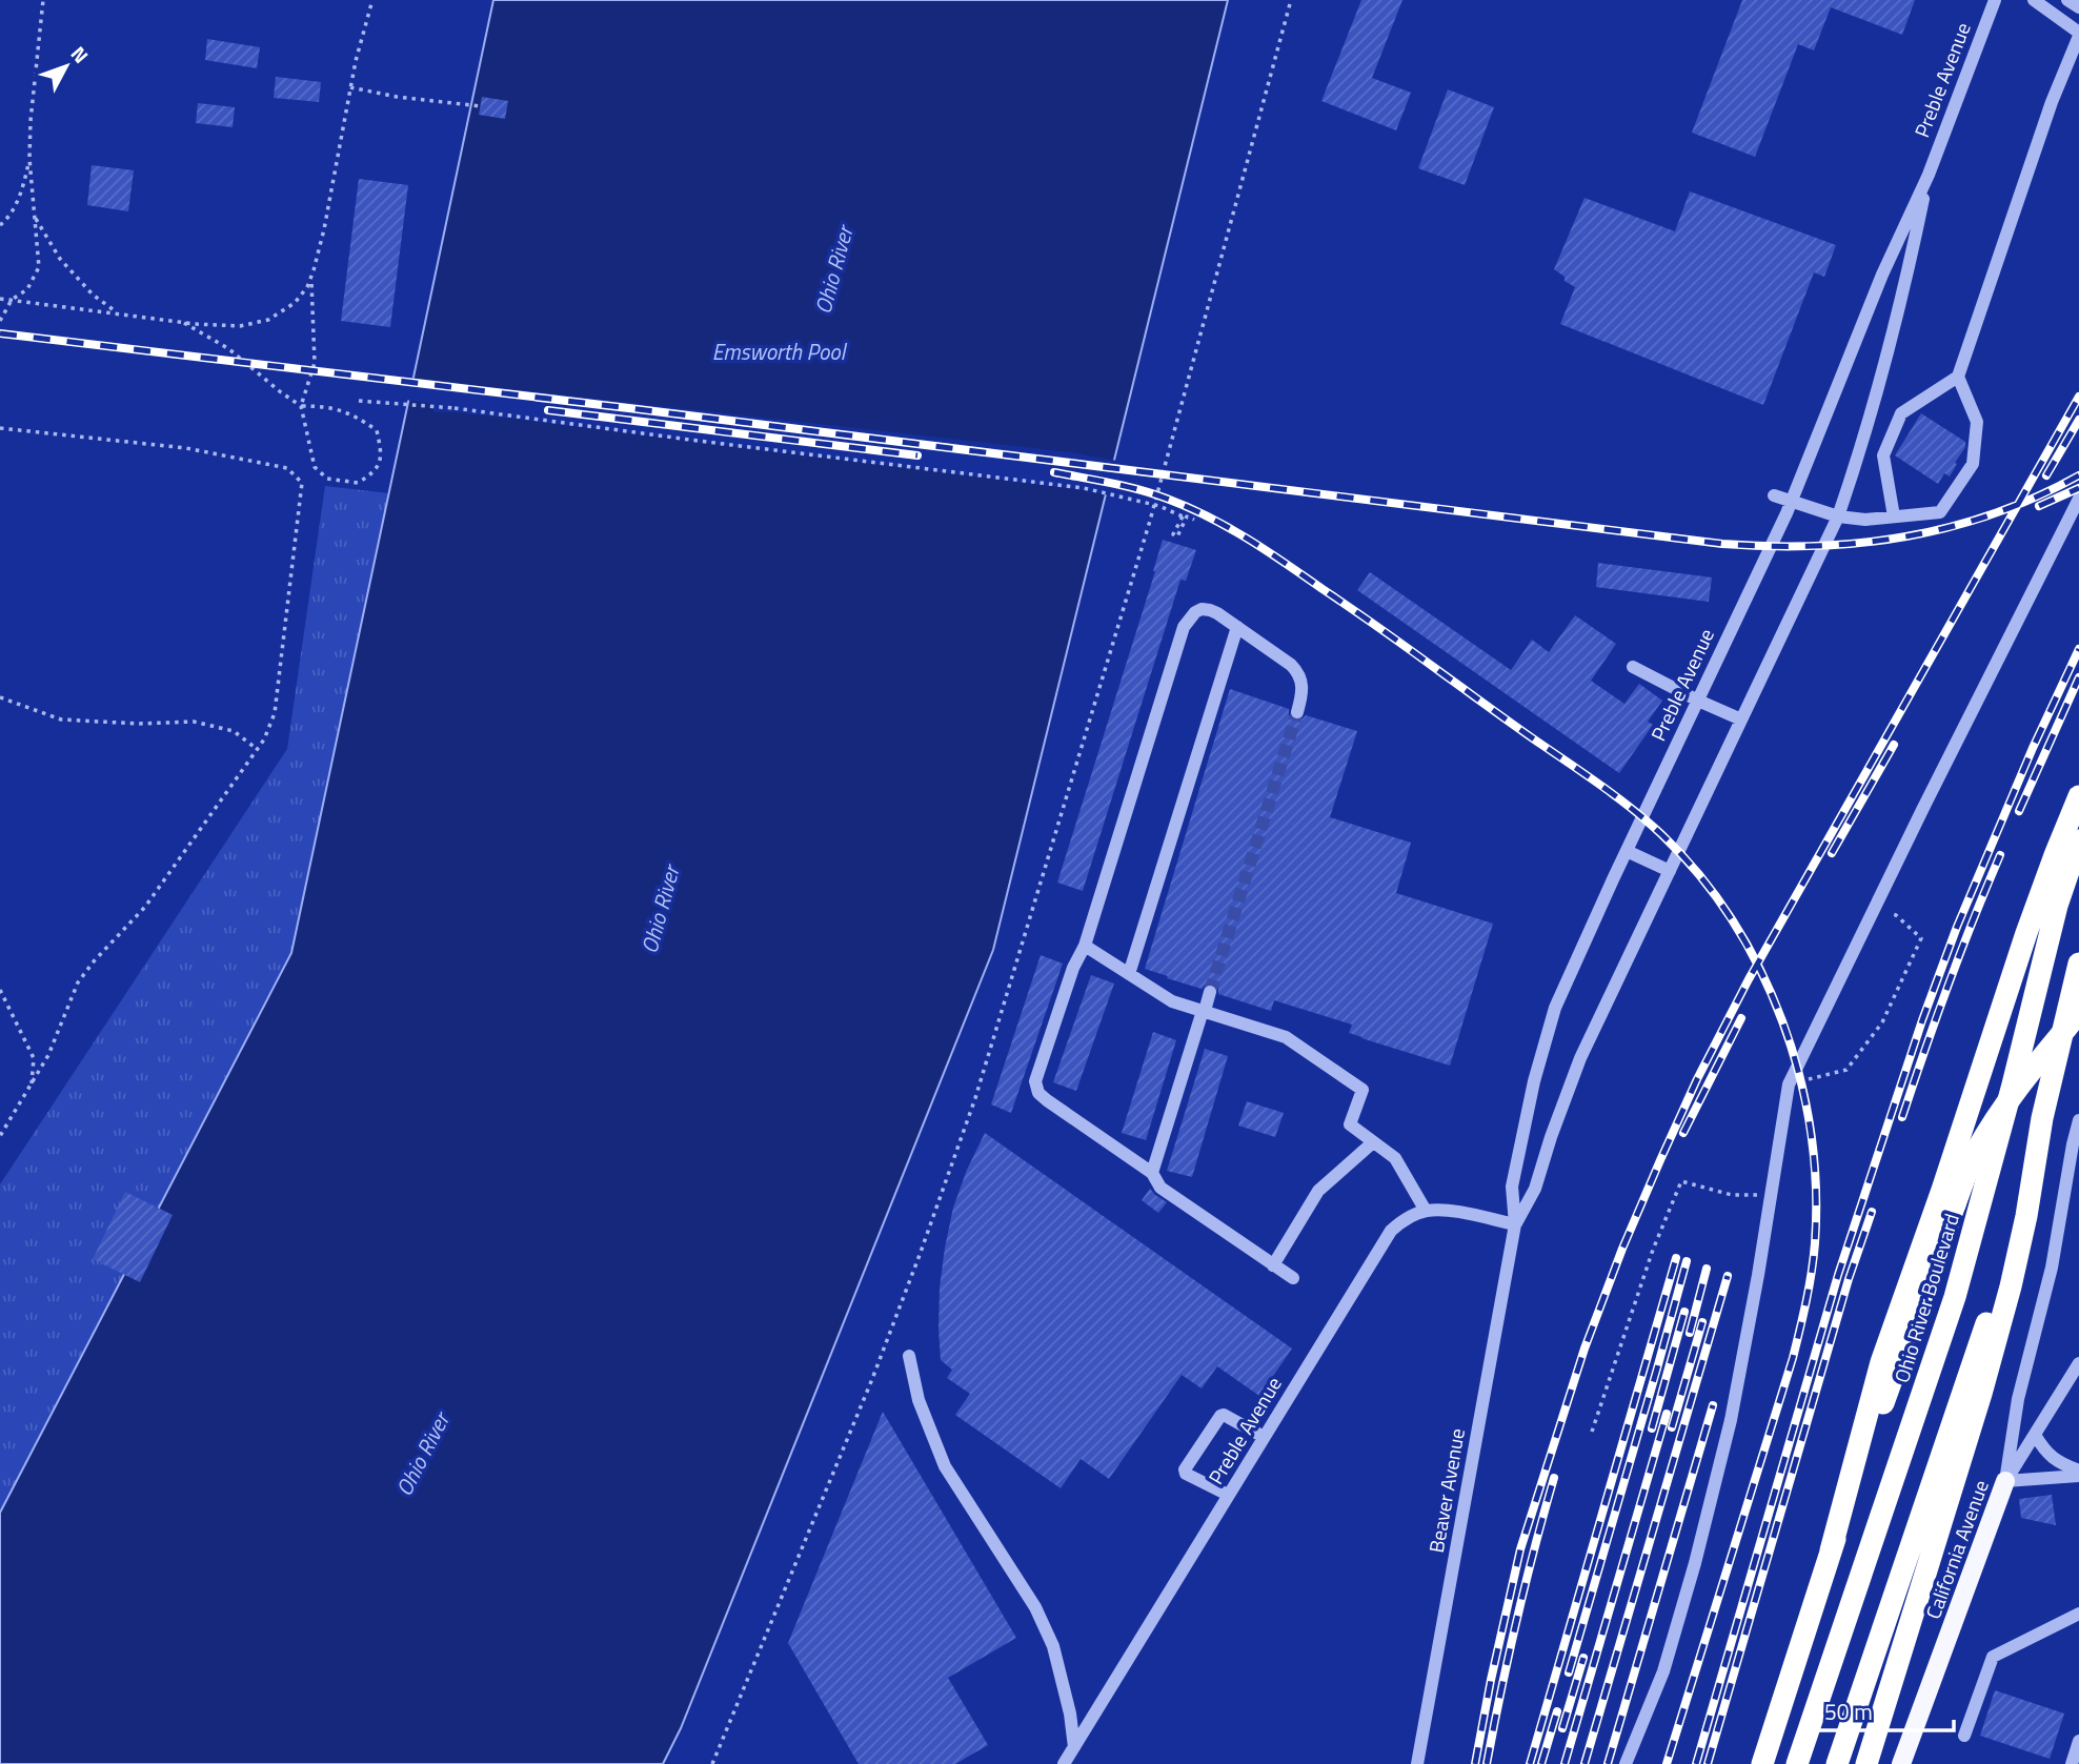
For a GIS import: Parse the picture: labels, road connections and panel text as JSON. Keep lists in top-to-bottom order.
{
  "streets": {
    "highway": ["Ohio River Boulevard"],
    "main road": ["California Avenue"],
    "street": ["Preble Avenue", "Beaver Avenue"]
  },
  "crossings": [
    ["Preble Avenue", "Beaver Avenue"]
  ],
  "water": ["Ohio River", "Emsworth Pool"],
  "scale_bar": "50 m",
  "north": "top right"
}
